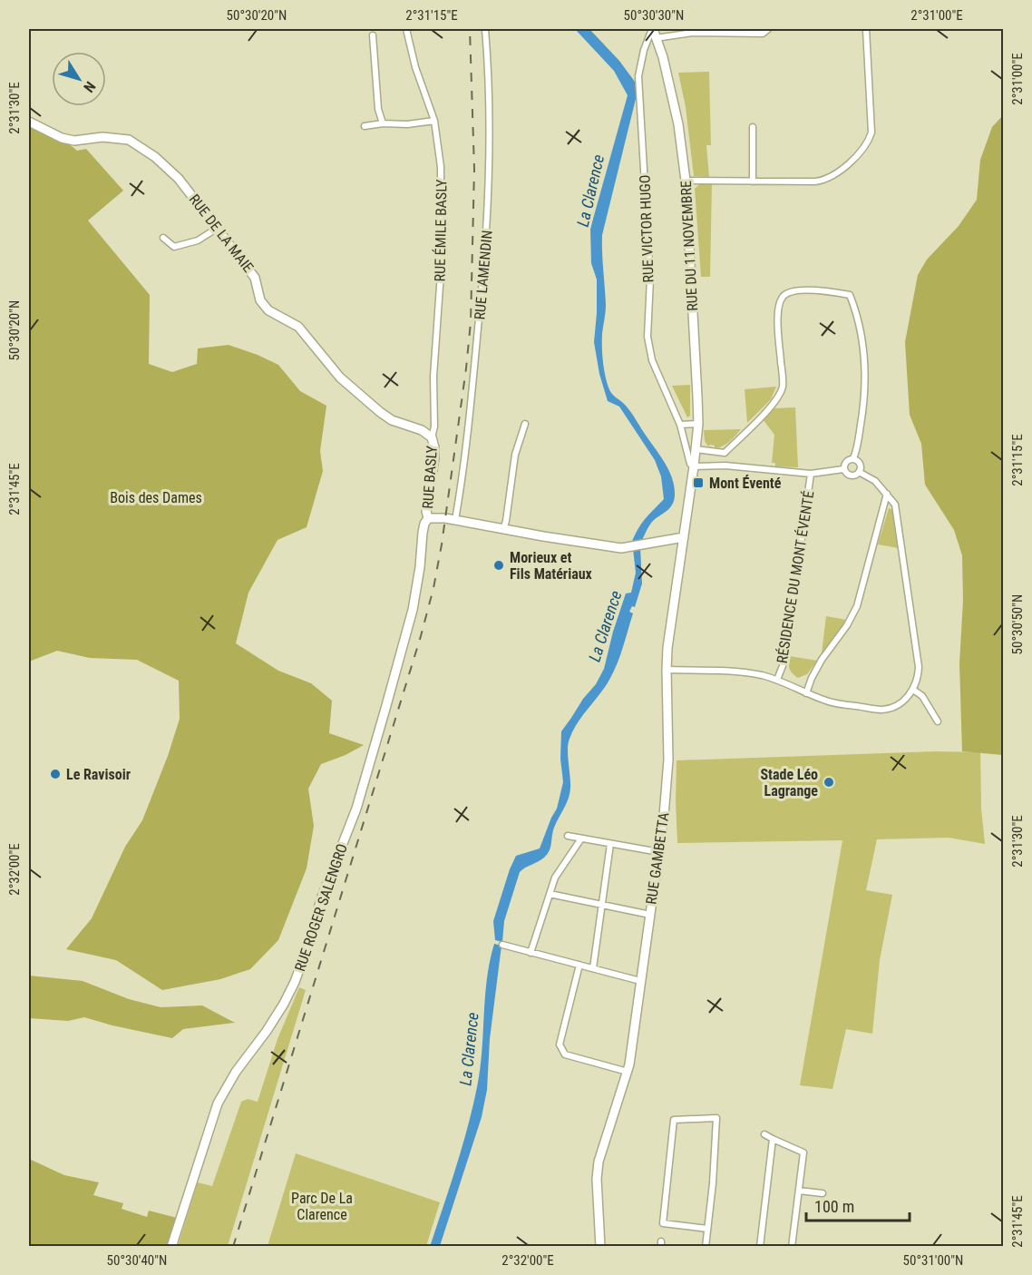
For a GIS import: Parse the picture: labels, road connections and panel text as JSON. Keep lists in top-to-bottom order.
{
  "streets": {
    "street": [
      "RUE VICTOR HUGO",
      "RUE ÉMILE BASLY",
      "RUE DE LA MAIE",
      "RUE DU 11 NOVEMBRE",
      "RUE LAMENDIN",
      "RUE BASLY",
      "RÉSIDENCE DU MONT ÉVENTÉ",
      "RUE GAMBETTA",
      "RUE ROGER SALENGRO"
    ]
  },
  "crossings": [
    ["RUE VICTOR HUGO", "RUE DU 11 NOVEMBRE"],
    ["RUE VICTOR HUGO", "RÉSIDENCE DU MONT ÉVENTÉ"],
    ["RUE VICTOR HUGO", "RUE GAMBETTA"],
    ["RUE ÉMILE BASLY", "RUE DE LA MAIE"],
    ["RUE ÉMILE BASLY", "RUE BASLY"],
    ["RUE DE LA MAIE", "RUE BASLY"],
    ["RUE DU 11 NOVEMBRE", "RÉSIDENCE DU MONT ÉVENTÉ"],
    ["RUE DU 11 NOVEMBRE", "RUE GAMBETTA"],
    ["RUE BASLY", "RUE ROGER SALENGRO"],
    ["RÉSIDENCE DU MONT ÉVENTÉ", "RUE GAMBETTA"]
  ],
  "water": ["La Clarence"],
  "parks": ["Bois des Dames", "Parc De La Clarence"],
  "places": {
    "transit": ["Mont Éventé"],
    "other": ["Morieux et Fils Matériaux", "Le Ravisoir", "Stade Léo Lagrange"]
  },
  "scale_bar": "100 m",
  "north": "bottom right",
  "coordinates": [
    "50°30'20\"N",
    "2°31'15\"E",
    "50°30'30\"N",
    "2°31'00\"E",
    "2°31'30\"E",
    "2°31'45\"E",
    "50°30'50\"N",
    "2°32'00\"E",
    "50°30'40\"N",
    "50°31'00\"N"
  ]
}
